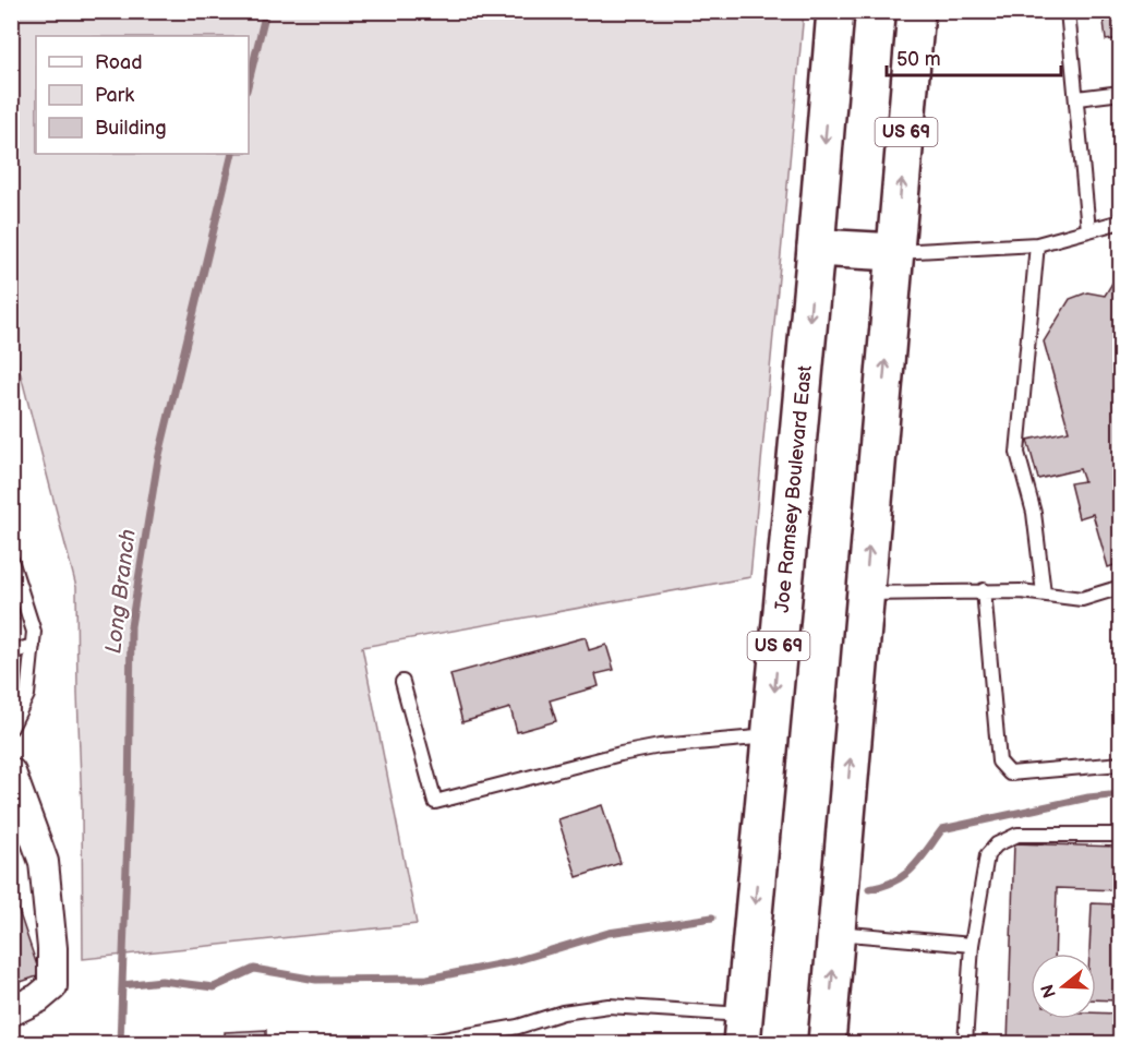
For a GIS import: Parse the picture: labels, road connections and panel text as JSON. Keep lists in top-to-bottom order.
{
  "streets": {
    "highway": ["US 69", "Joe Ramsey Boulevard East"]
  },
  "water": ["Long Branch"],
  "legend": ["Road", "Park", "Building"],
  "scale_bar": "50 m",
  "north": "left"
}
